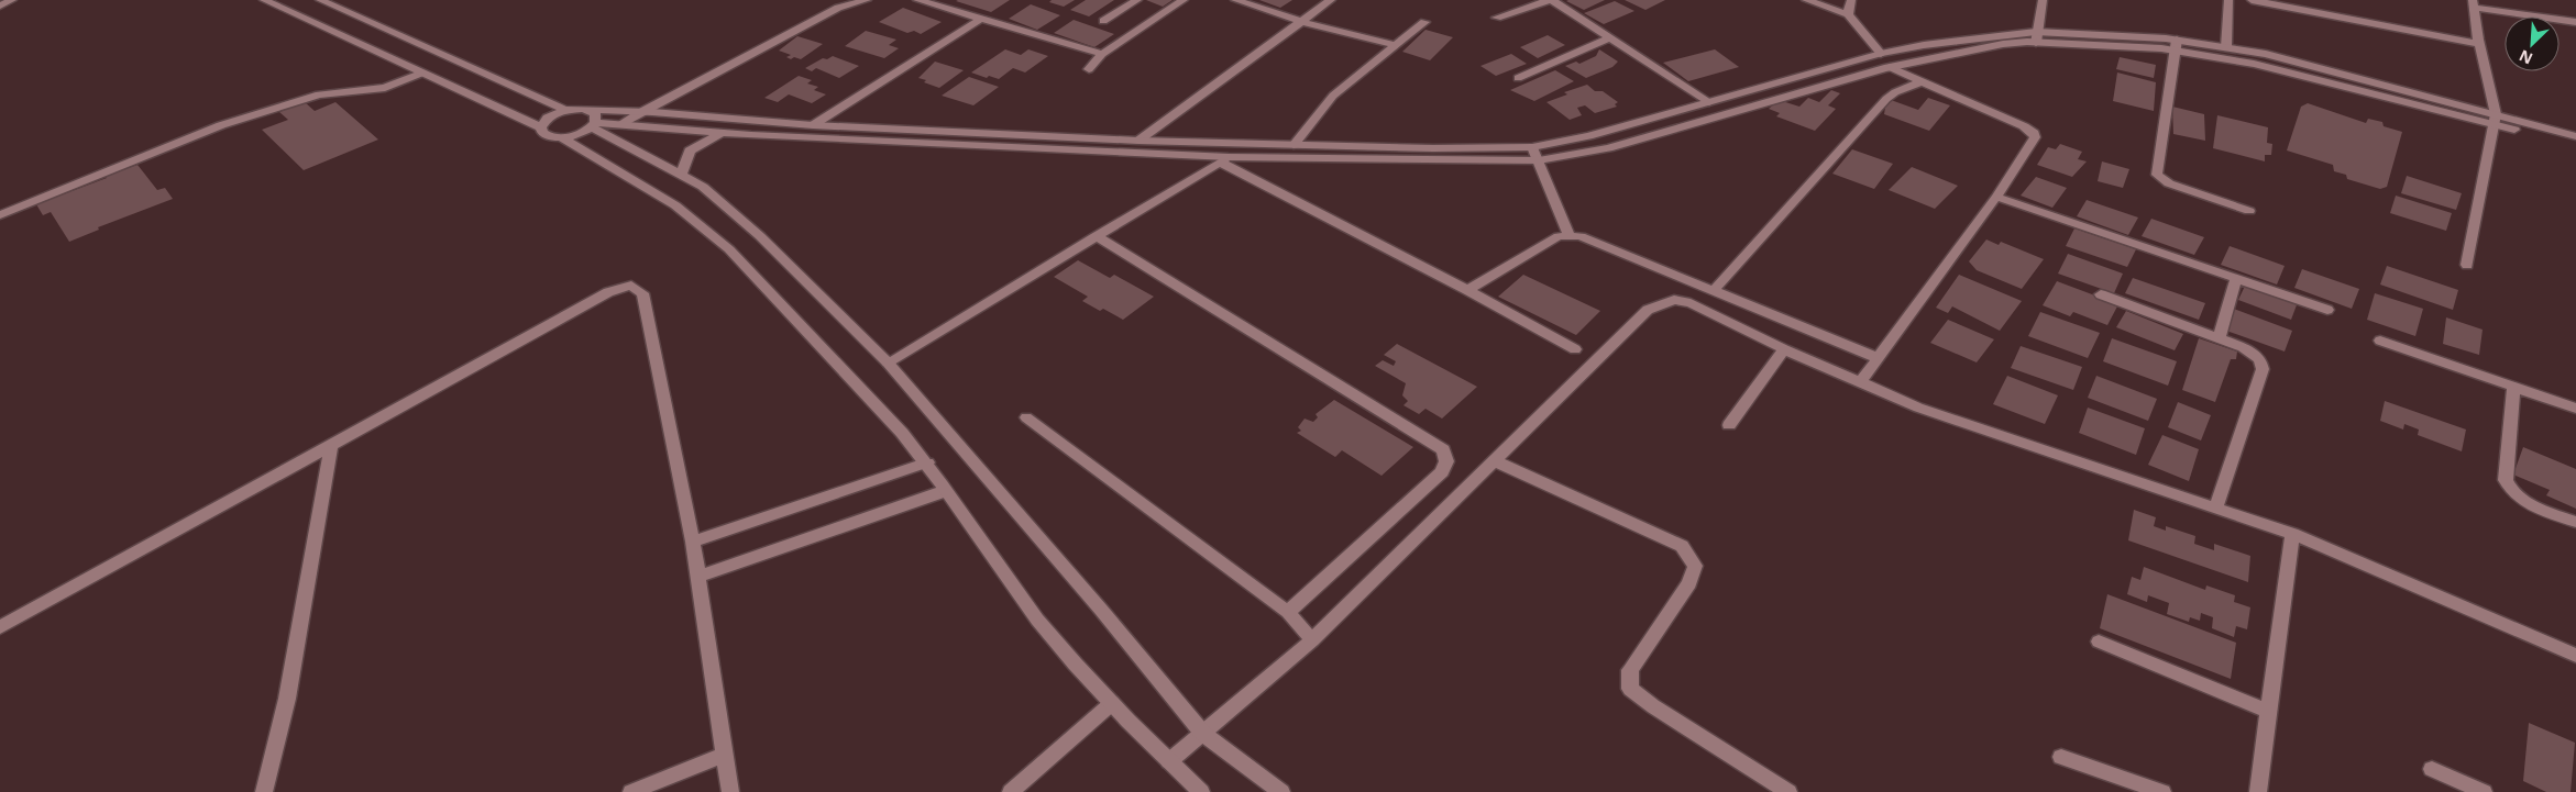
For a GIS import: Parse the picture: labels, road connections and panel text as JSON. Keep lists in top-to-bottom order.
{
  "north": "bottom left"
}
